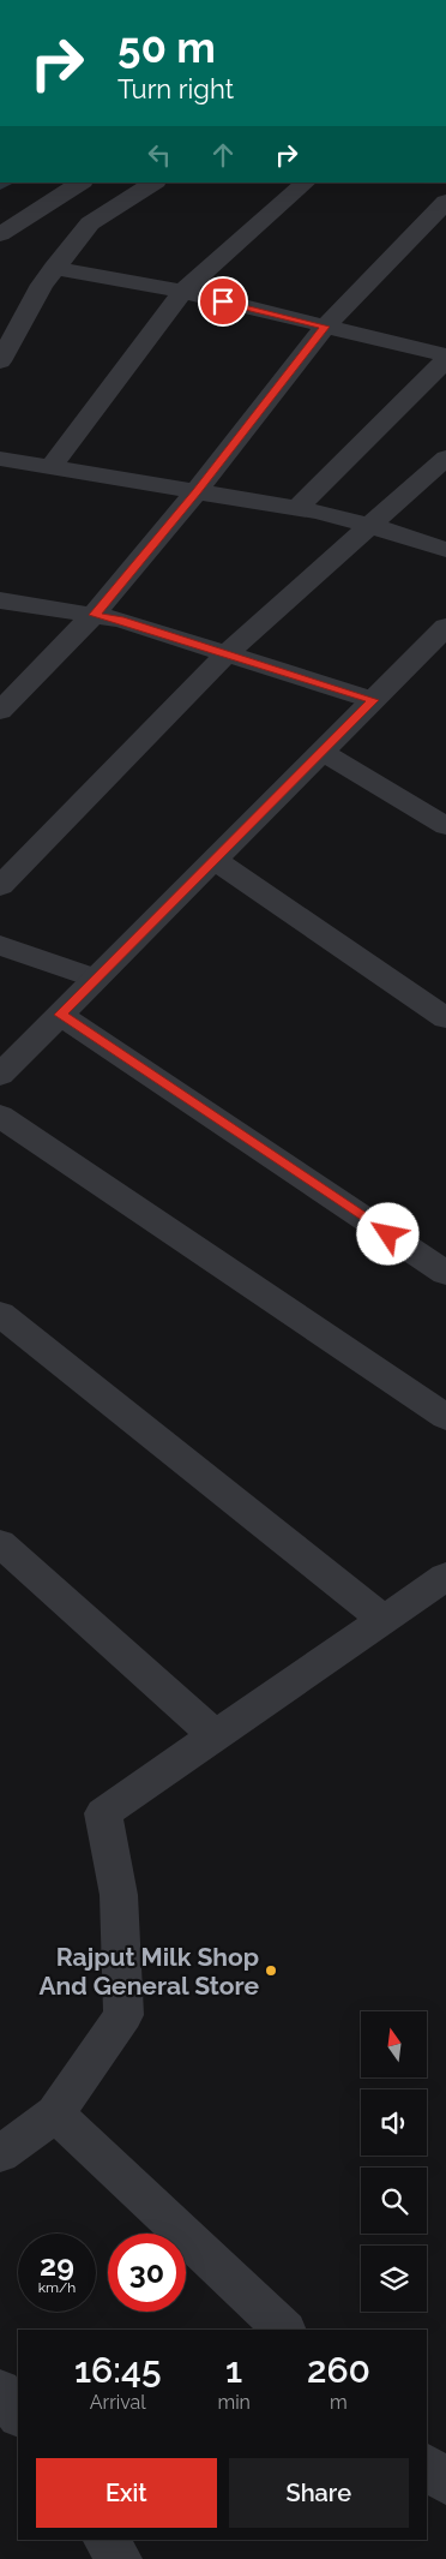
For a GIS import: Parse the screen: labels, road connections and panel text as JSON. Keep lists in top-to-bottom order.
{
  "places": ["Rajput Milk Shop And General Store"],
  "north": "top",
  "page": {
    "turn": ["50 m", "Turn right"],
    "speed": "29 km/h",
    "limit": "30",
    "eta": [
      "16:45",
      "Arrival",
      "1",
      "min",
      "260",
      "m"
    ],
    "buttons": ["Exit", "Share"]
  }
}
